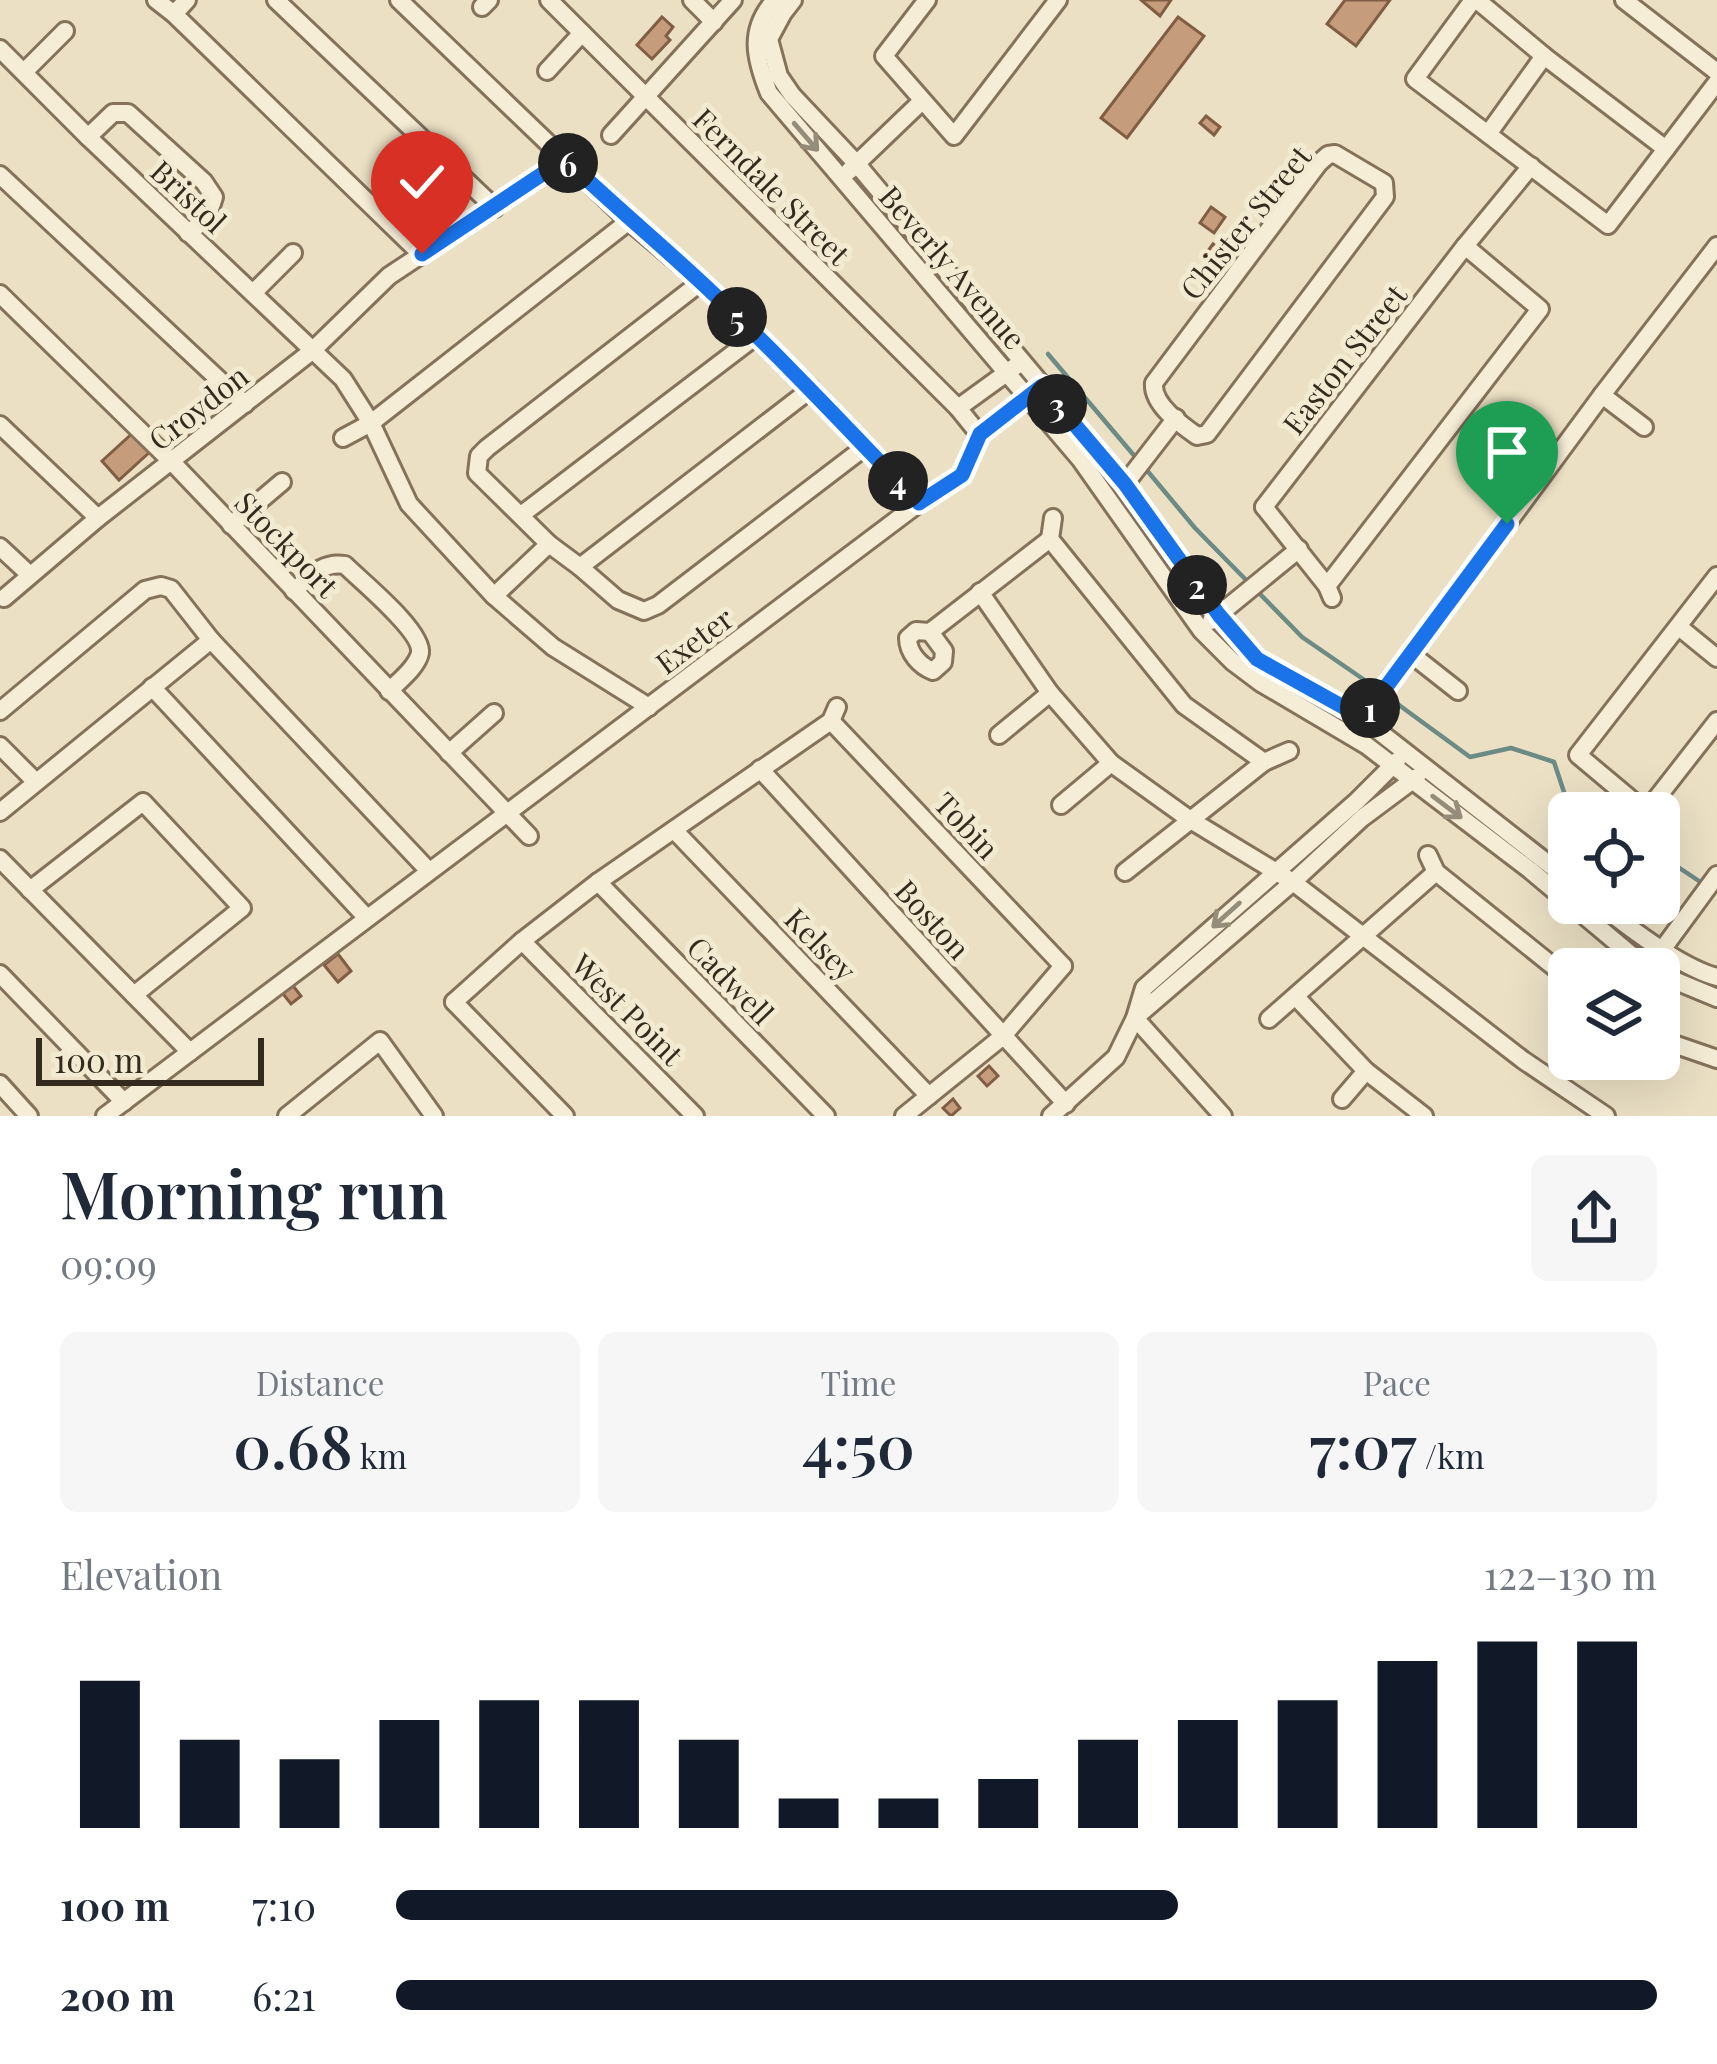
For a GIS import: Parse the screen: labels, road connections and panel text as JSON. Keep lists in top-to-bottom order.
{
  "streets": {
    "street": [
      "Ferndale Street",
      "Bristol",
      "Chister Street",
      "Beverly Avenue",
      "Easton Street",
      "Croydon",
      "Stockport",
      "Exeter",
      "Tobin",
      "Boston",
      "Kelsey",
      "Cadwell",
      "West Point"
    ]
  },
  "crossings": [
    ["Ferndale Street", "Exeter"],
    ["Bristol", "Croydon"],
    ["Bristol", "Exeter"],
    ["Croydon", "Stockport"],
    ["Stockport", "Exeter"],
    ["Tobin", "Boston"]
  ],
  "scale_bar": "100 m",
  "page": {
    "pins": [
      "6",
      "5",
      "3",
      "4",
      "2",
      "1"
    ],
    "scale": "100 m",
    "heading": ["Morning run", "09:09"],
    "stats": [
      ["Distance", "0.68 km"],
      ["Time", "4:50"],
      ["Pace", "7:07 /km"]
    ],
    "chart": ["Elevation", "122–130 m"],
    "list": [
      {
        "name": "100 m",
        "note": "7:10"
      },
      {
        "name": "200 m",
        "note": "6:21"
      }
    ]
  }
}
